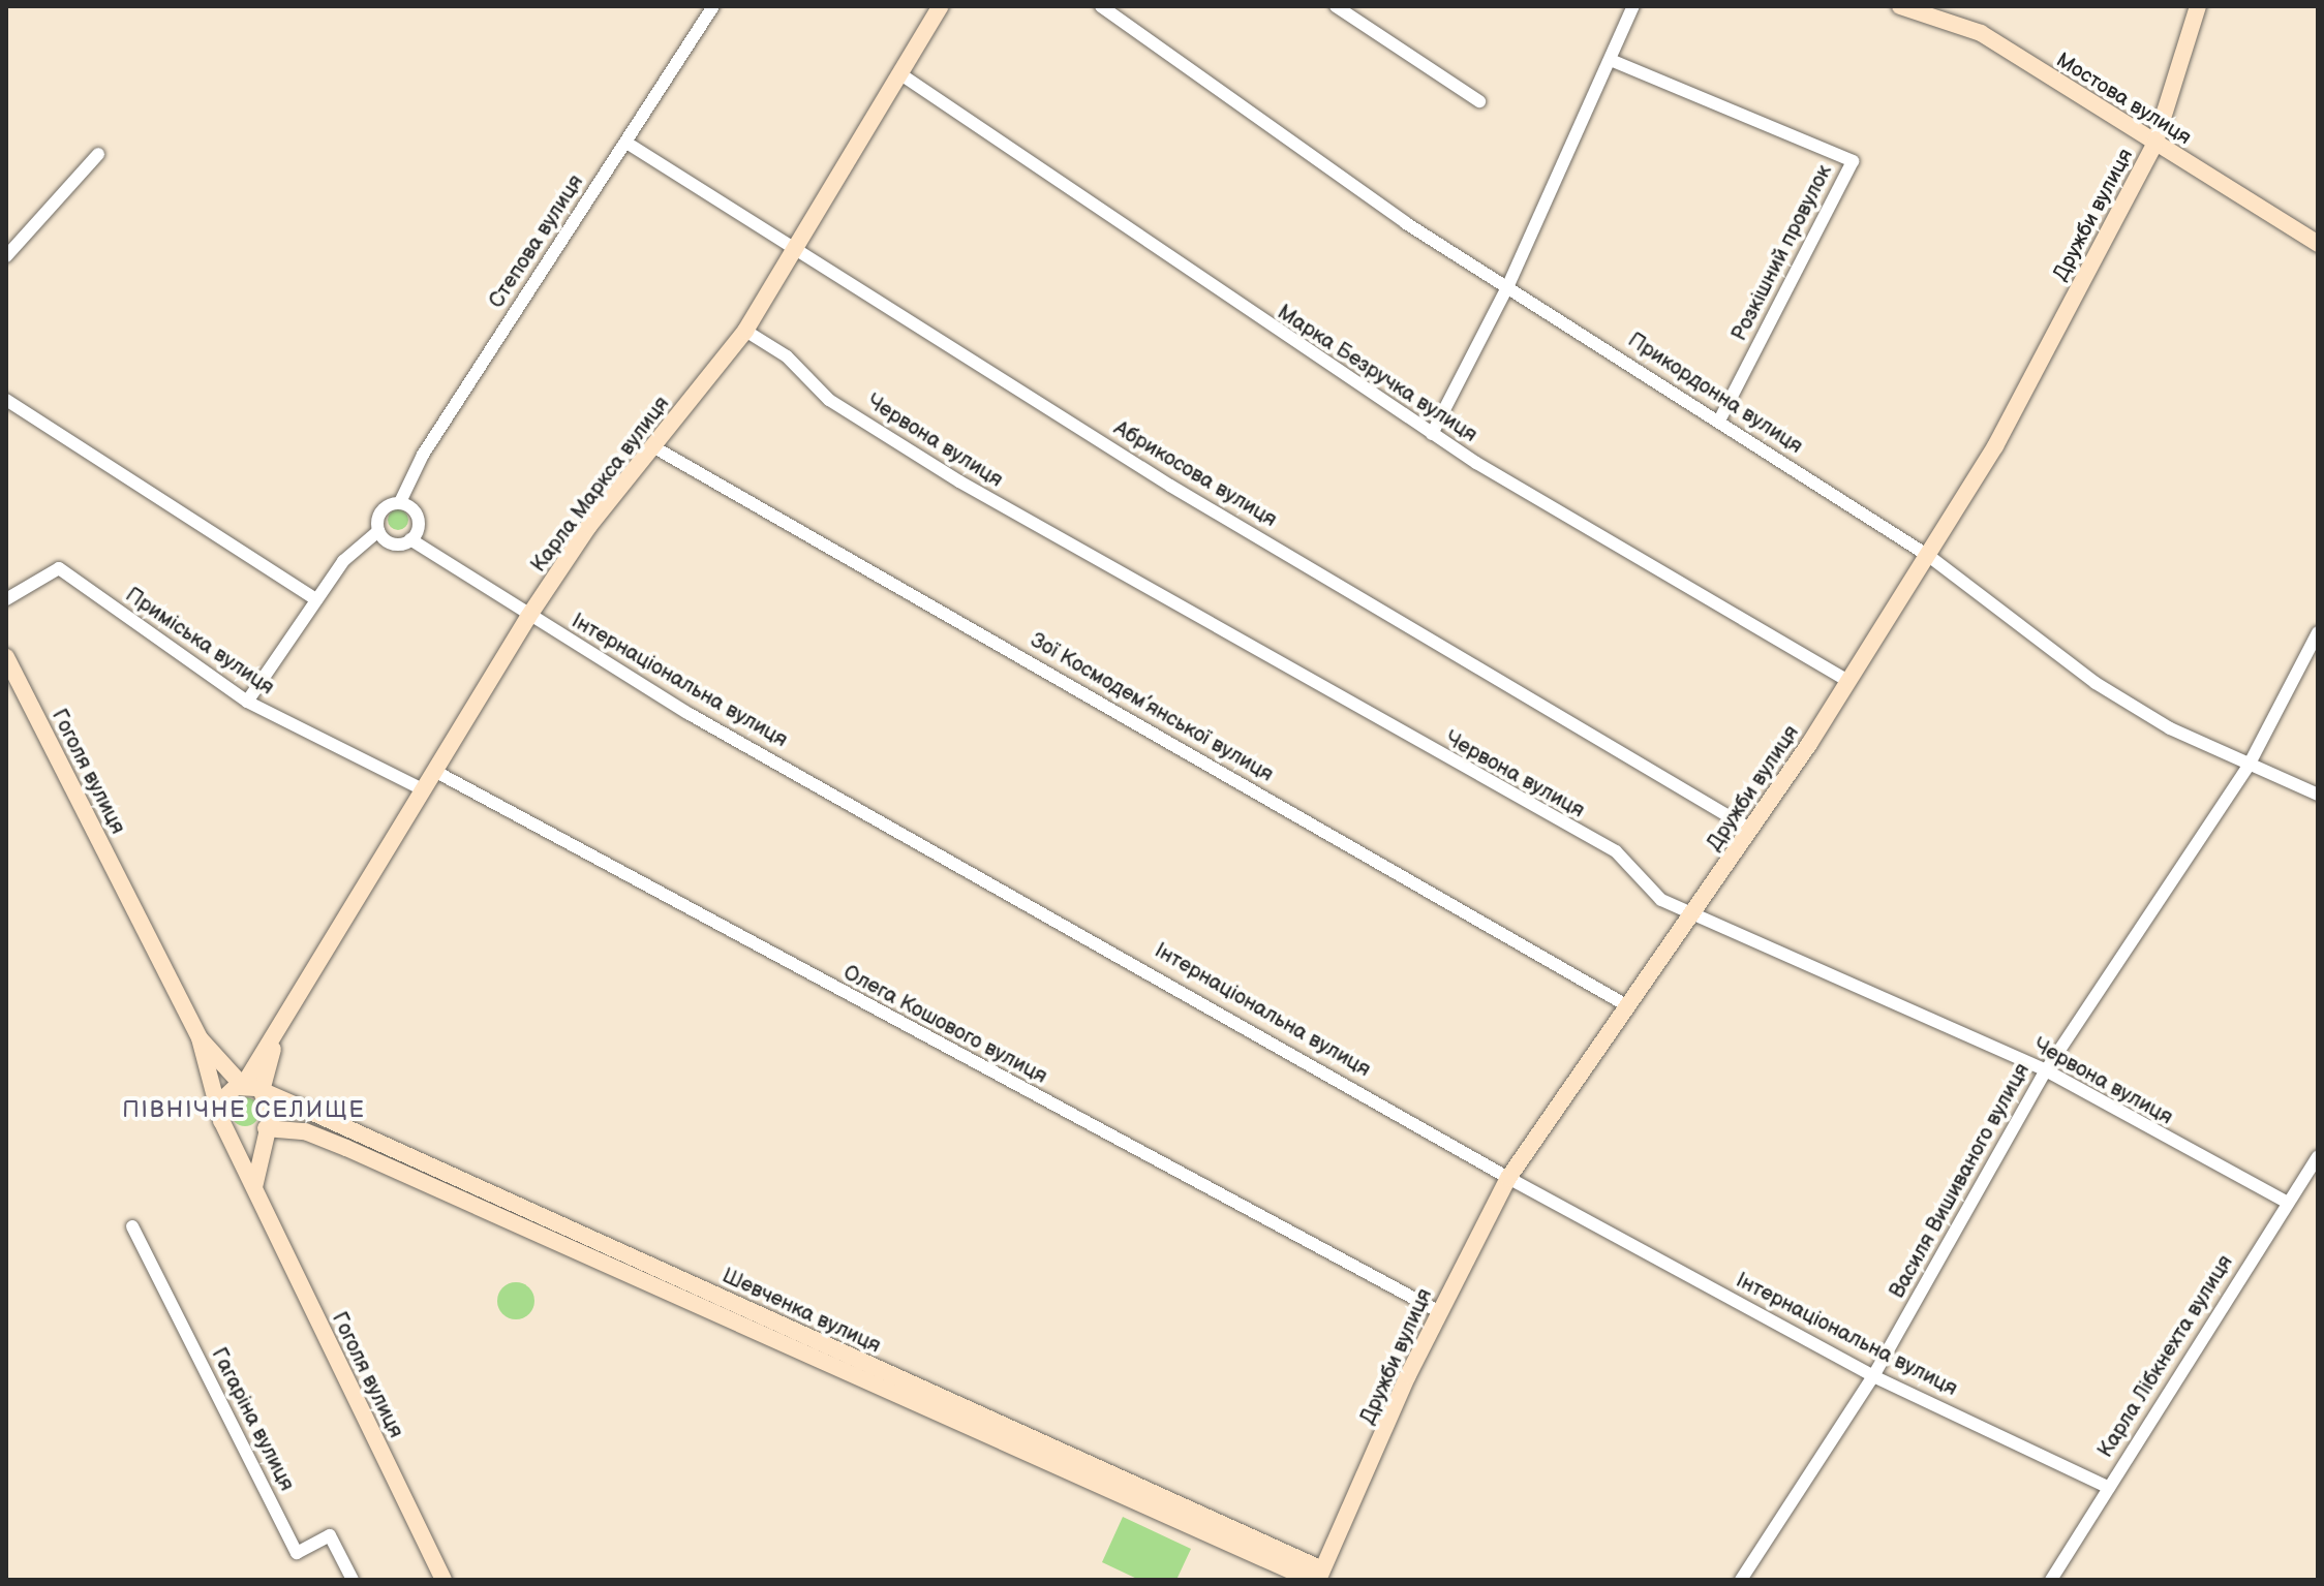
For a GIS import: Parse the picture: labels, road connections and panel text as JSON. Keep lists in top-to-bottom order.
{
  "streets": {
    "street": [
      "Мостова вулиця",
      "Дружби вулиця",
      "Степова вулиця",
      "Розкішний провулок",
      "Марка Безручка вулиця",
      "Прикордонна вулиця",
      "Червона вулиця",
      "Абрикосова вулиця",
      "Карла Маркса вулиця",
      "Приміська вулиця",
      "Інтернаціональна вулиця",
      "Зої Космодем’янської вулиця",
      "Гоголя вулиця",
      "Олега Кошового вулиця",
      "Василя Вишиваного вулиця",
      "Шевченка вулиця",
      "Карла Лібкнехта вулиця",
      "Гагаріна вулиця"
    ]
  },
  "crossings": [
    ["Мостова вулиця", "Дружби вулиця"],
    ["Дружби вулиця", "Марка Безручка вулиця"],
    ["Дружби вулиця", "Прикордонна вулиця"],
    ["Дружби вулиця", "Червона вулиця"],
    ["Дружби вулиця", "Абрикосова вулиця"],
    ["Дружби вулиця", "Інтернаціональна вулиця"],
    ["Дружби вулиця", "Зої Космодем’янської вулиця"],
    ["Дружби вулиця", "Олега Кошового вулиця"],
    ["Дружби вулиця", "Шевченка вулиця"],
    ["Степова вулиця", "Абрикосова вулиця"],
    ["Степова вулиця", "Інтернаціональна вулиця"],
    ["Розкішний провулок", "Прикордонна вулиця"],
    ["Марка Безручка вулиця", "Карла Маркса вулиця"],
    ["Прикордонна вулиця", "Василя Вишиваного вулиця"],
    ["Червона вулиця", "Карла Маркса вулиця"],
    ["Червона вулиця", "Василя Вишиваного вулиця"],
    ["Червона вулиця", "Карла Лібкнехта вулиця"],
    ["Абрикосова вулиця", "Карла Маркса вулиця"],
    ["Карла Маркса вулиця", "Приміська вулиця"],
    ["Карла Маркса вулиця", "Інтернаціональна вулиця"],
    ["Карла Маркса вулиця", "Зої Космодем’янської вулиця"],
    ["Карла Маркса вулиця", "Гоголя вулиця"],
    ["Карла Маркса вулиця", "Олега Кошового вулиця"],
    ["Карла Маркса вулиця", "Шевченка вулиця"],
    ["Інтернаціональна вулиця", "Василя Вишиваного вулиця"],
    ["Інтернаціональна вулиця", "Карла Лібкнехта вулиця"],
    ["Гоголя вулиця", "Шевченка вулиця"]
  ],
  "districts": ["ПІВНІЧНЕ СЕЛИЩЕ"]
}
